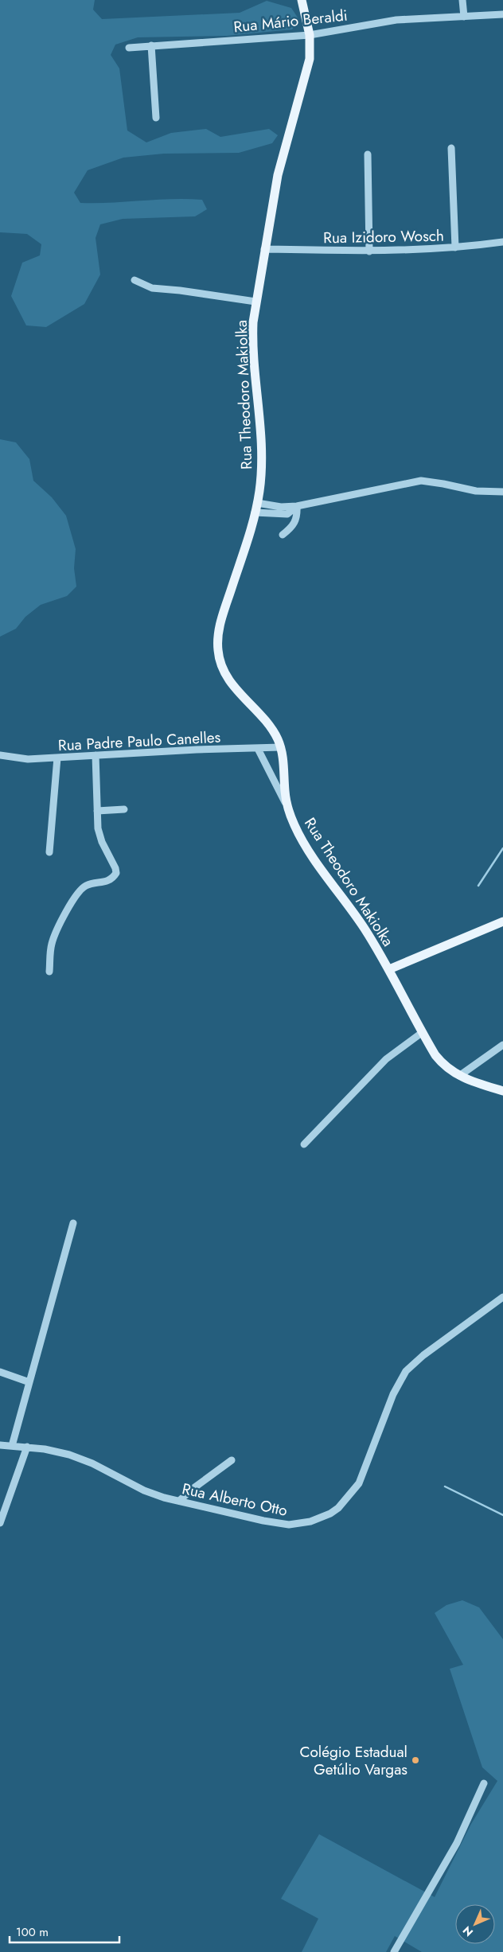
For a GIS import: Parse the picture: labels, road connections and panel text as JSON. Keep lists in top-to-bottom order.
{
  "streets": {
    "main road": ["Rua Theodoro Makiolka"],
    "street": [
      "Rua Mário Beraldi",
      "Rua Izidoro Wosch",
      "Rua Padre Paulo Canelles",
      "Rua Alberto Otto"
    ]
  },
  "crossings": [
    ["Rua Mário Beraldi", "Rua Theodoro Makiolka"],
    ["Rua Izidoro Wosch", "Rua Theodoro Makiolka"],
    ["Rua Theodoro Makiolka", "Rua Padre Paulo Canelles"]
  ],
  "places": ["Colégio Estadual Getúlio Vargas"],
  "scale_bar": "100 m",
  "north": "bottom left"
}
